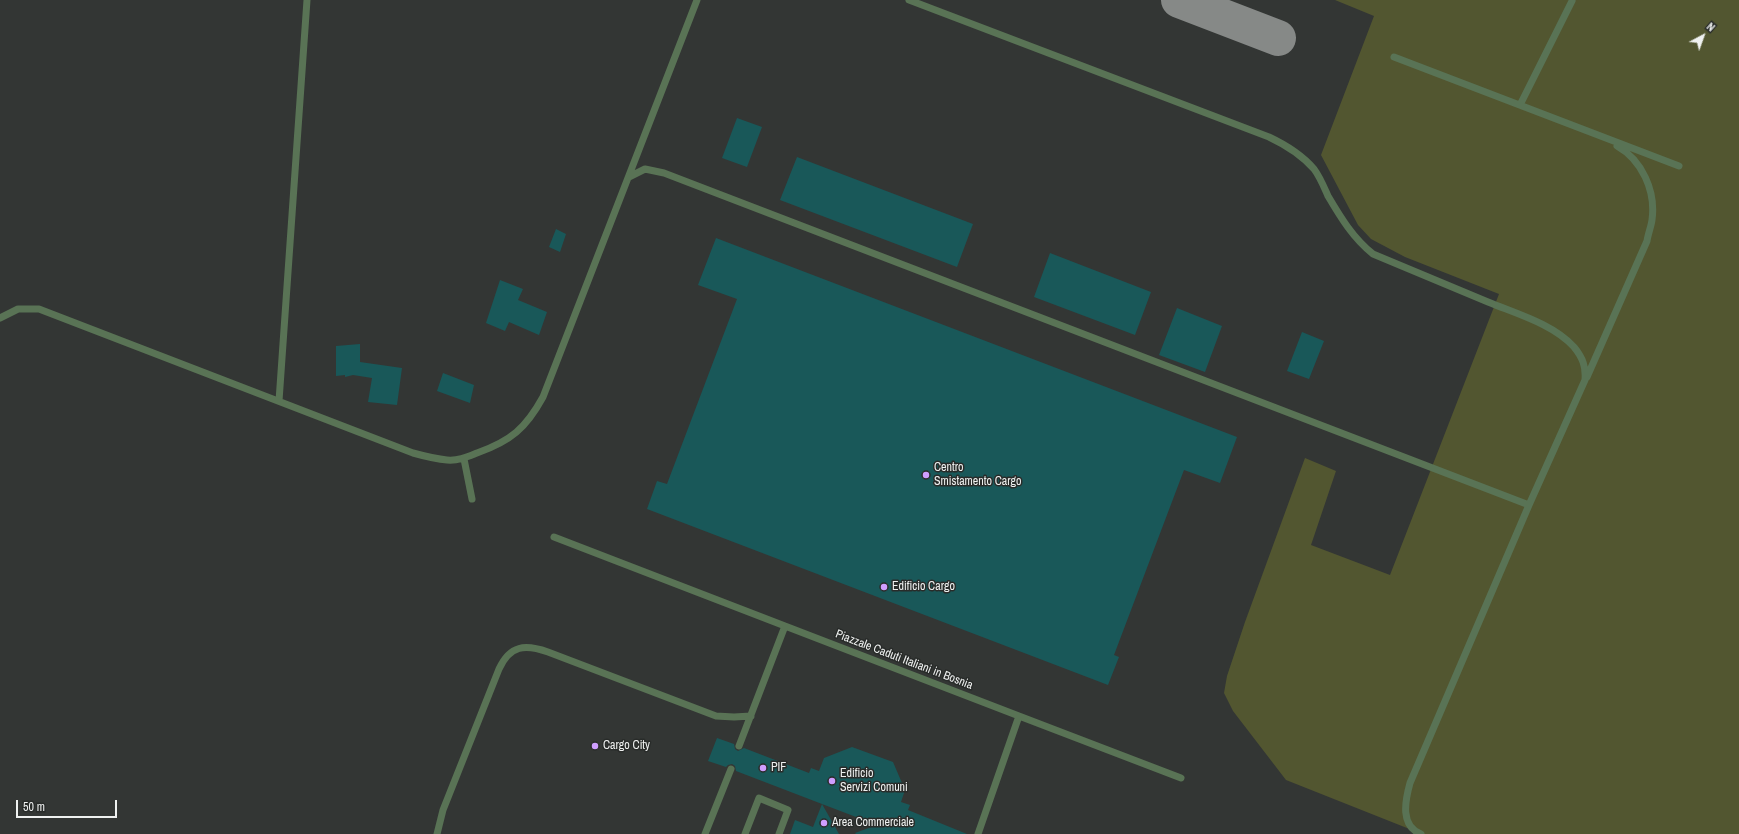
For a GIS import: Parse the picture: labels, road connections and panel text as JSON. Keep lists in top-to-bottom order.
{
  "streets": {
    "lane": ["Piazzale Caduti Italiani in Bosnia"]
  },
  "places": [
    "Centro Smistamento Cargo",
    "Edificio Cargo",
    "Cargo City",
    "PIF",
    "Edificio Servizi Comuni",
    "Area Commerciale"
  ],
  "scale_bar": "50 m",
  "north": "top right"
}
